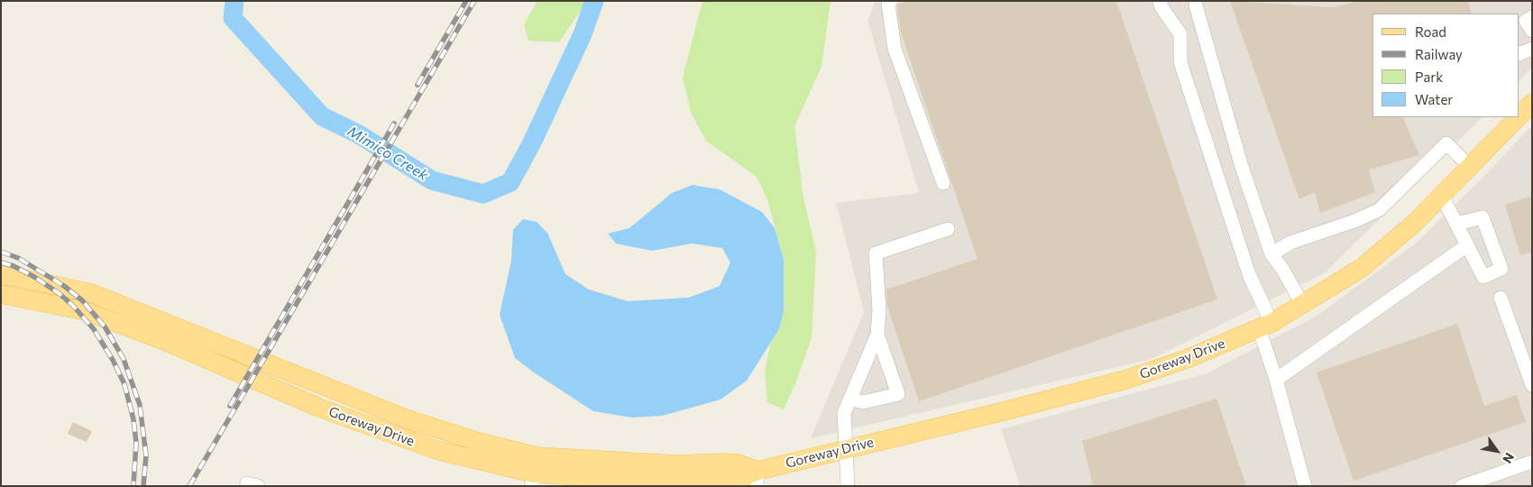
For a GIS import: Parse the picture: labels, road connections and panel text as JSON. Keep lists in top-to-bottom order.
{
  "streets": {
    "main road": ["Goreway Drive"]
  },
  "water": ["Mimico Creek"],
  "legend": [
    "Road",
    "Railway",
    "Park",
    "Water"
  ],
  "north": "bottom right"
}
